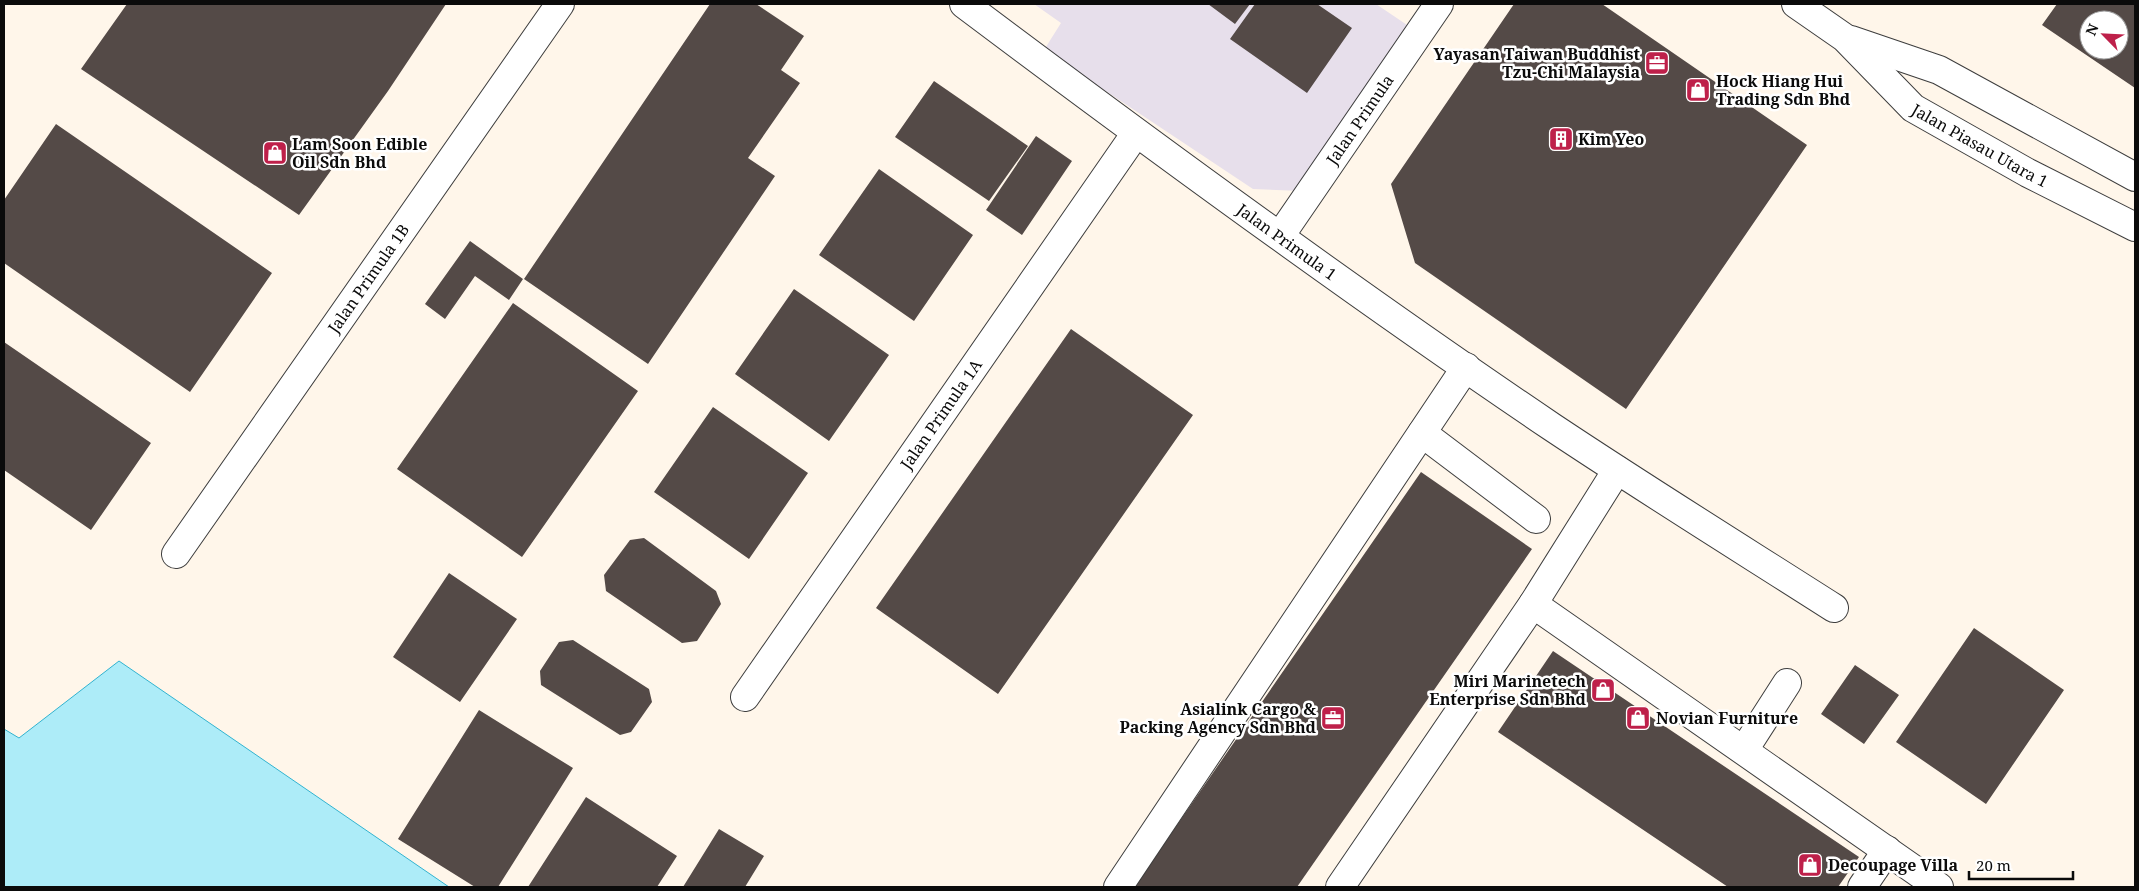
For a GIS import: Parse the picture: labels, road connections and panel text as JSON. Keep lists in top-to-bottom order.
{
  "streets": {
    "street": [
      "Jalan Primula",
      "Jalan Piasau Utara 1",
      "Jalan Primula 1",
      "Jalan Primula 1B",
      "Jalan Primula 1A"
    ]
  },
  "crossings": [
    ["Jalan Primula", "Jalan Primula 1"],
    ["Jalan Primula 1", "Jalan Primula 1A"]
  ],
  "places": {
    "office": ["Yayasan Taiwan Buddhist Tzu-Chi Malaysia", "Asialink Cargo & Packing Agency Sdn Bhd"],
    "shop": [
      "Hock Hiang Hui Trading Sdn Bhd",
      "Lam Soon Edible Oil Sdn Bhd",
      "Miri Marinetech Enterprise Sdn Bhd",
      "Novian Furniture",
      "Decoupage Villa"
    ],
    "building": ["Kim Yeo"]
  },
  "scale_bar": "20 m",
  "north": "top left"
}
